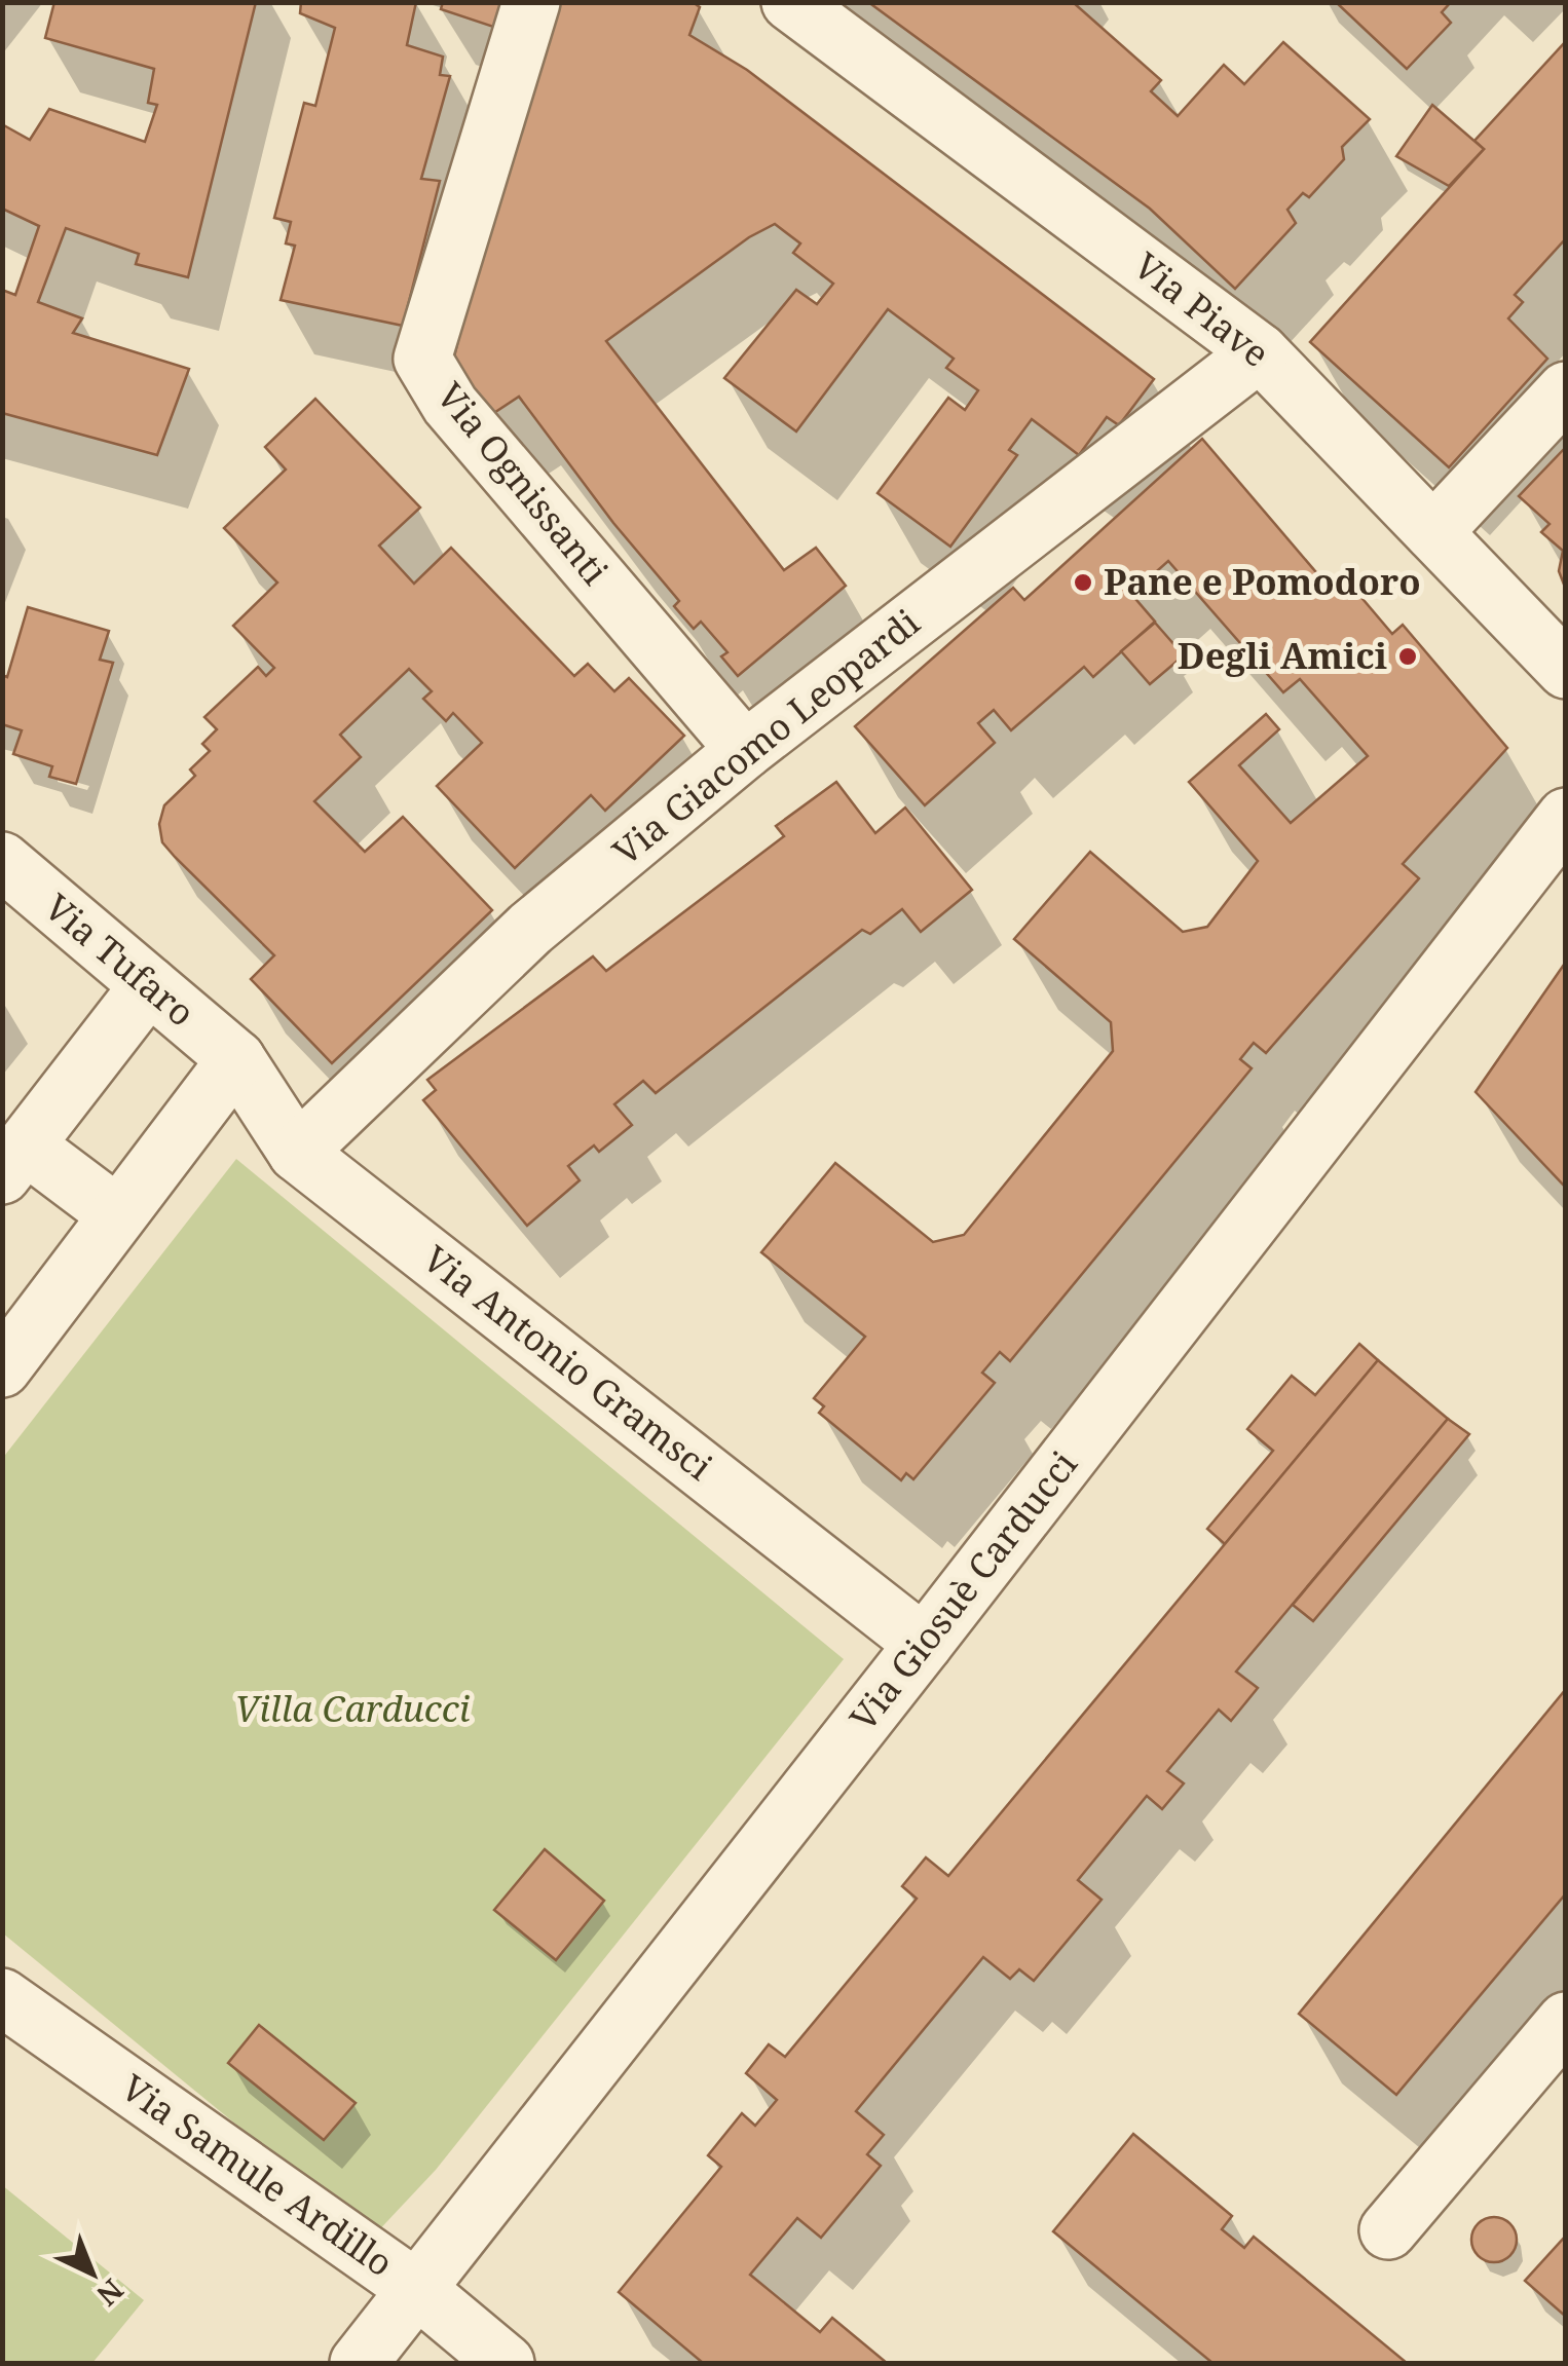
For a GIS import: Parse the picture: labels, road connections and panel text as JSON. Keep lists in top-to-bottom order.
{
  "streets": {
    "street": [
      "Via Piave",
      "Via Ognissanti",
      "Via Giacomo Leopardi",
      "Via Tufaro",
      "Via Antonio Gramsci",
      "Via Giosuè Carducci",
      "Via Samule Ardillo"
    ]
  },
  "crossings": [
    ["Via Piave", "Via Giacomo Leopardi"],
    ["Via Ognissanti", "Via Giacomo Leopardi"],
    ["Via Giacomo Leopardi", "Via Antonio Gramsci"],
    ["Via Tufaro", "Via Antonio Gramsci"],
    ["Via Antonio Gramsci", "Via Giosuè Carducci"],
    ["Via Giosuè Carducci", "Via Samule Ardillo"]
  ],
  "parks": ["Villa Carducci"],
  "places": ["Pane e Pomodoro", "Degli Amici"],
  "north": "bottom right"
}
